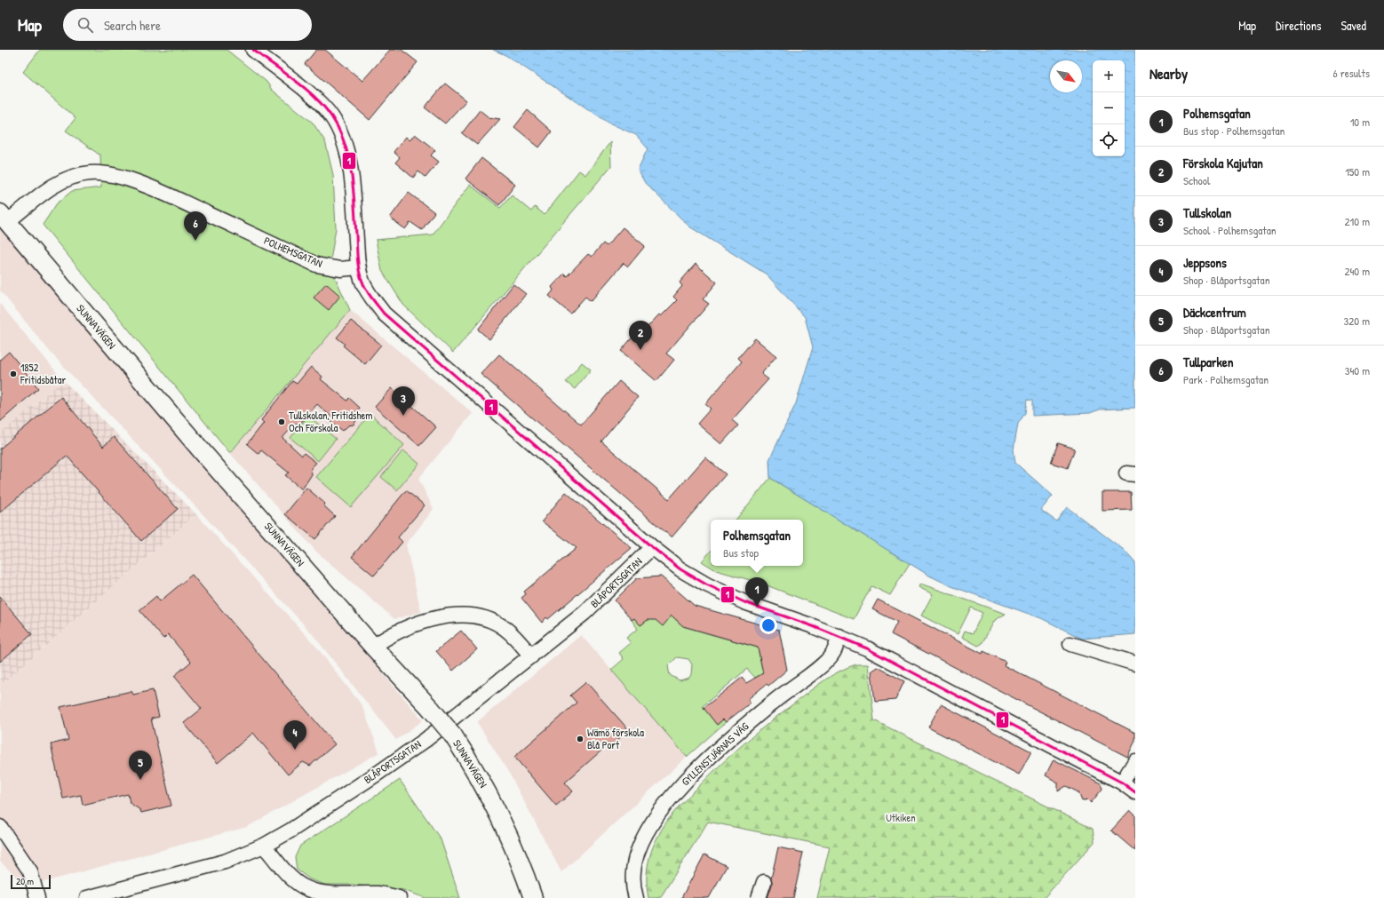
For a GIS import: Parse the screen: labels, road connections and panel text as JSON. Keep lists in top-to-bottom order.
{
  "streets": {
    "main road": ["SUNNAVÄGEN"],
    "street": ["POLHEMSGATAN", "BLÅPORTSGATAN", "GYLLENSTJÄRNAS VÄG"]
  },
  "crossings": [
    ["POLHEMSGATAN", "SUNNAVÄGEN"]
  ],
  "parks": ["Utkiken"],
  "places": ["1852 Fritidsbåtar", "Tullskolan, Fritidshem Och Förskola", "Wämö förskola Blå Port"],
  "lines": ["transit line 1"],
  "scale_bar": "20 m",
  "north": "bottom right",
  "page": {
    "header": "Map",
    "search": "Search here",
    "nav": ["Map", "Directions", "Saved"],
    "heading": ["Nearby", "6 results"],
    "map_buttons": ["+", "−"],
    "list": [
      {
        "mark": "1",
        "name": "Polhemsgatan",
        "note": "Bus stop · Polhemsgatan",
        "value": "10 m"
      },
      {
        "mark": "2",
        "name": "Förskola Kajutan",
        "note": "School",
        "value": "150 m"
      },
      {
        "mark": "3",
        "name": "Tullskolan",
        "note": "School · Polhemsgatan",
        "value": "210 m"
      },
      {
        "mark": "4",
        "name": "Jeppsons",
        "note": "Shop · Blåportsgatan",
        "value": "240 m"
      },
      {
        "mark": "5",
        "name": "Däckcentrum",
        "note": "Shop · Blåportsgatan",
        "value": "320 m"
      },
      {
        "mark": "6",
        "name": "Tullparken",
        "note": "Park · Polhemsgatan",
        "value": "340 m"
      }
    ],
    "pins": [
      "6",
      "2",
      "3",
      "1",
      "4",
      "5"
    ],
    "popup": ["Polhemsgatan", "Bus stop"],
    "scale": "20 m"
  }
}
